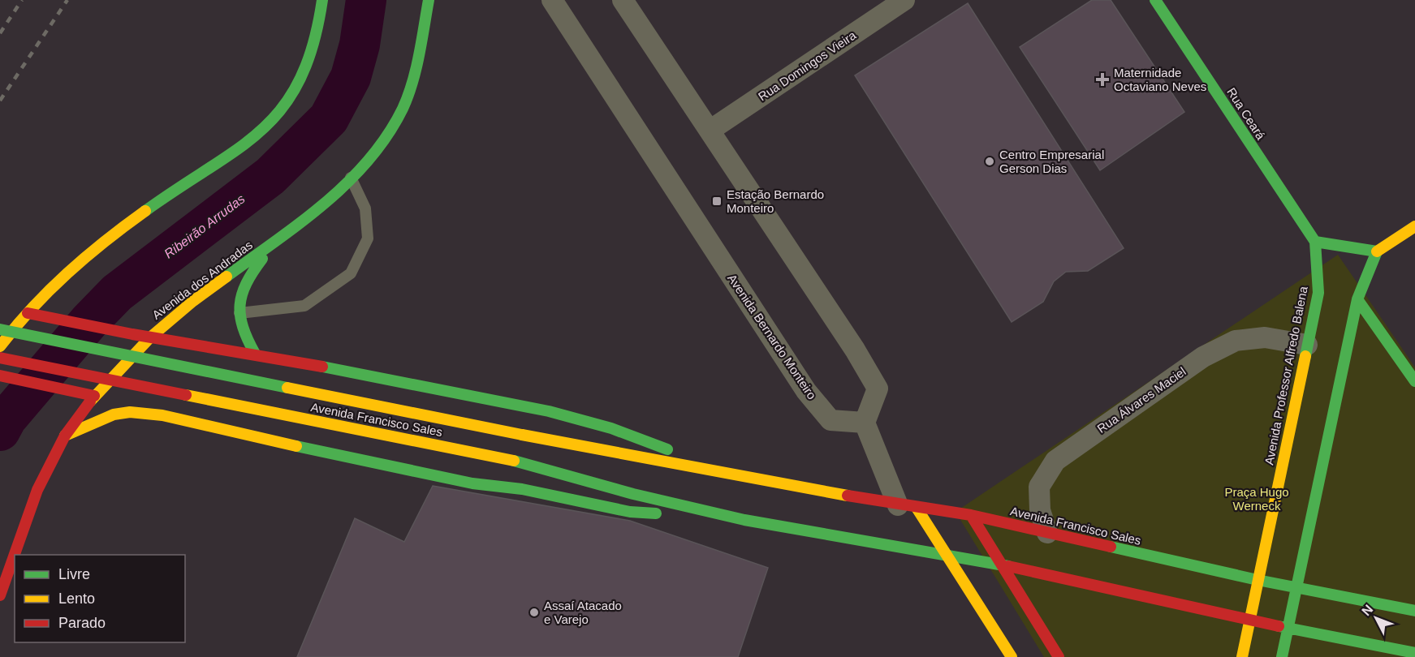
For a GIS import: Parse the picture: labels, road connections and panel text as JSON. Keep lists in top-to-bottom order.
{
  "streets": {
    "street": [
      "Rua Domingos Vieira",
      "Rua Ceará",
      "Avenida dos Andradas",
      "Avenida Bernardo Monteiro",
      "Avenida Professor Alfredo Balena",
      "Rua Álvares Maciel",
      "Avenida Francisco Sales"
    ]
  },
  "crossings": [
    ["Rua Ceará", "Avenida Professor Alfredo Balena"],
    ["Avenida dos Andradas", "Avenida Francisco Sales"],
    ["Avenida Professor Alfredo Balena", "Rua Álvares Maciel"],
    ["Avenida Professor Alfredo Balena", "Avenida Francisco Sales"],
    ["Rua Álvares Maciel", "Avenida Francisco Sales"]
  ],
  "water": ["Ribeirão Arrudas"],
  "parks": ["Praça Hugo Werneck"],
  "places": {
    "health": ["Maternidade Octaviano Neves"],
    "other": ["Centro Empresarial Gerson Dias", "Assaí Atacado e Varejo"],
    "transit": ["Estação Bernardo Monteiro"]
  },
  "legend": ["Livre", "Lento", "Parado"],
  "north": "top left"
}
